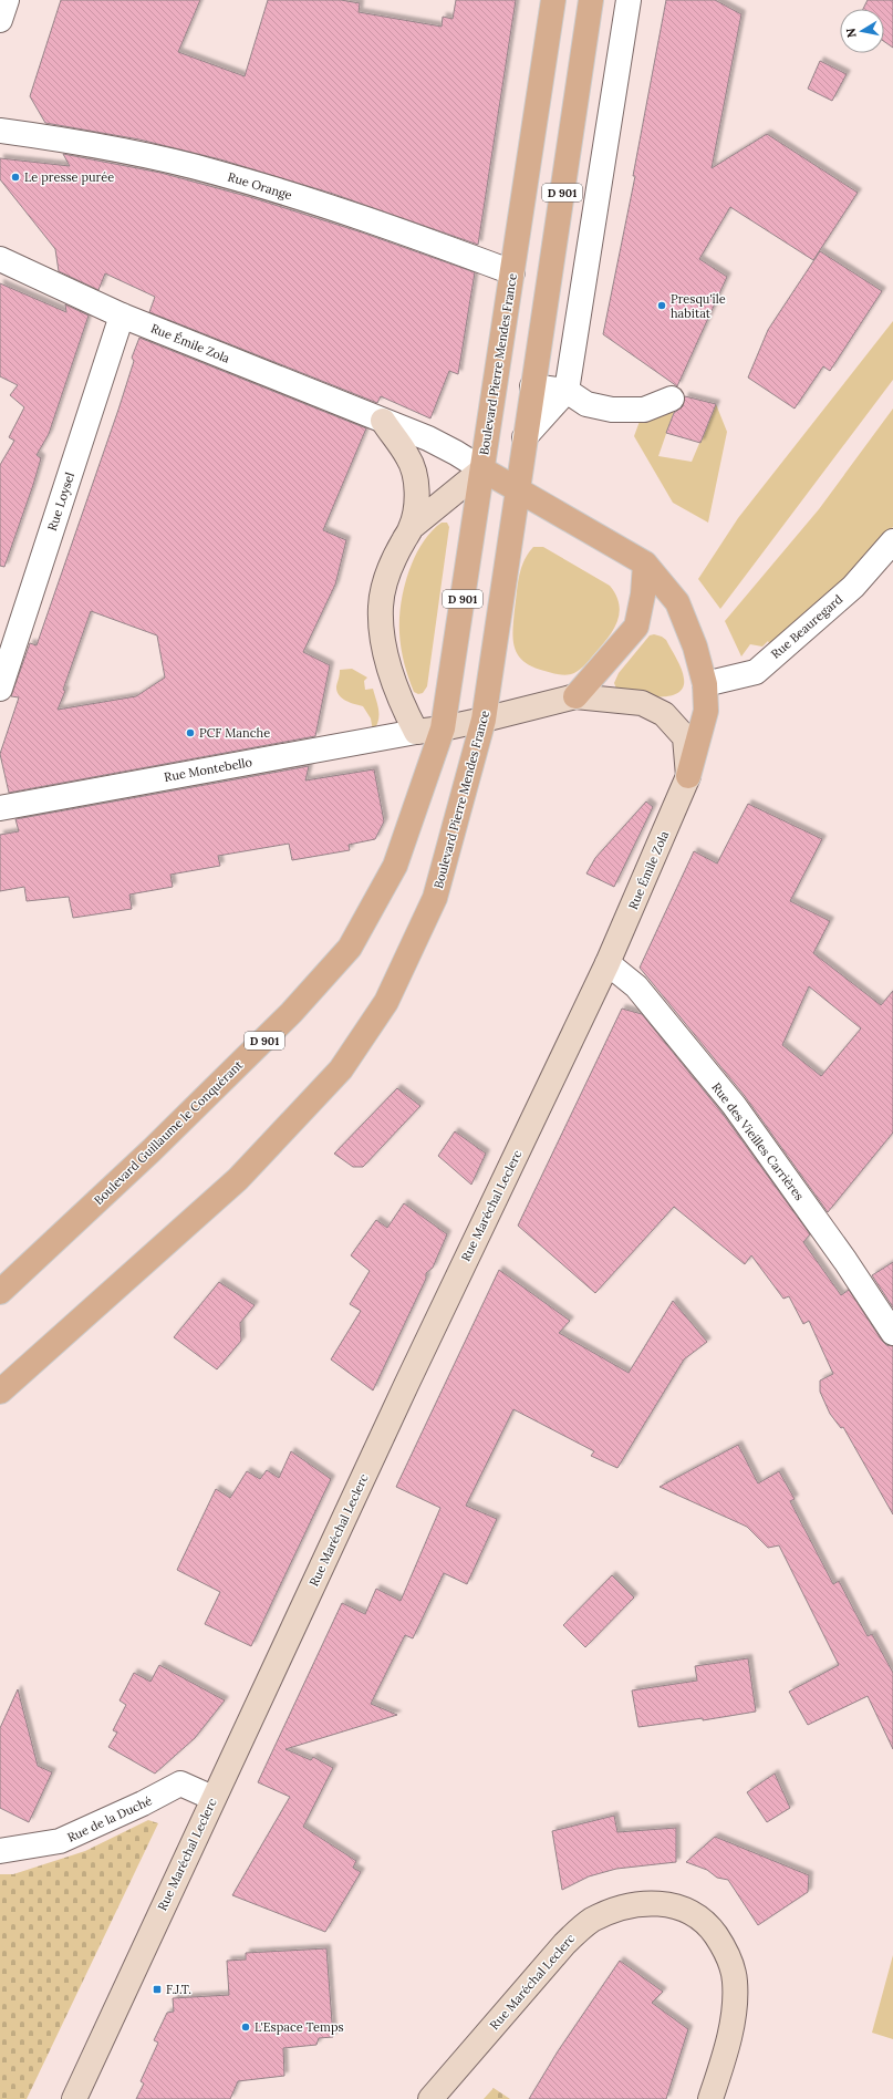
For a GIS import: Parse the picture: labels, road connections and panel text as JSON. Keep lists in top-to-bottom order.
{
  "streets": {
    "main road": [
      "D 901",
      "Rue Émile Zola",
      "Boulevard Pierre Mendes France",
      "Boulevard Guillaume le Conquérant",
      "Rue Maréchal Leclerc"
    ],
    "street": [
      "Rue Orange",
      "Rue Loysel",
      "Rue Beauregard",
      "Rue Montebello",
      "Rue des Vieilles Carrières",
      "Rue de la Duché"
    ]
  },
  "crossings": [
    ["Rue Orange", "Boulevard Pierre Mendes France"],
    ["Rue Émile Zola", "Boulevard Pierre Mendes France"],
    ["Rue Émile Zola", "Rue Loysel"],
    ["Rue Émile Zola", "Rue des Vieilles Carrières"],
    ["Rue Émile Zola", "Rue Maréchal Leclerc"],
    ["Boulevard Pierre Mendes France", "Boulevard Guillaume le Conquérant"],
    ["Rue des Vieilles Carrières", "Rue Maréchal Leclerc"],
    ["Rue Maréchal Leclerc", "Rue de la Duché"]
  ],
  "places": {
    "other": [
      "Le presse purée",
      "Presqu'île habitat",
      "PCF Manche",
      "L'Espace Temps"
    ],
    "transit": ["F.J.T."]
  },
  "north": "left"
}
